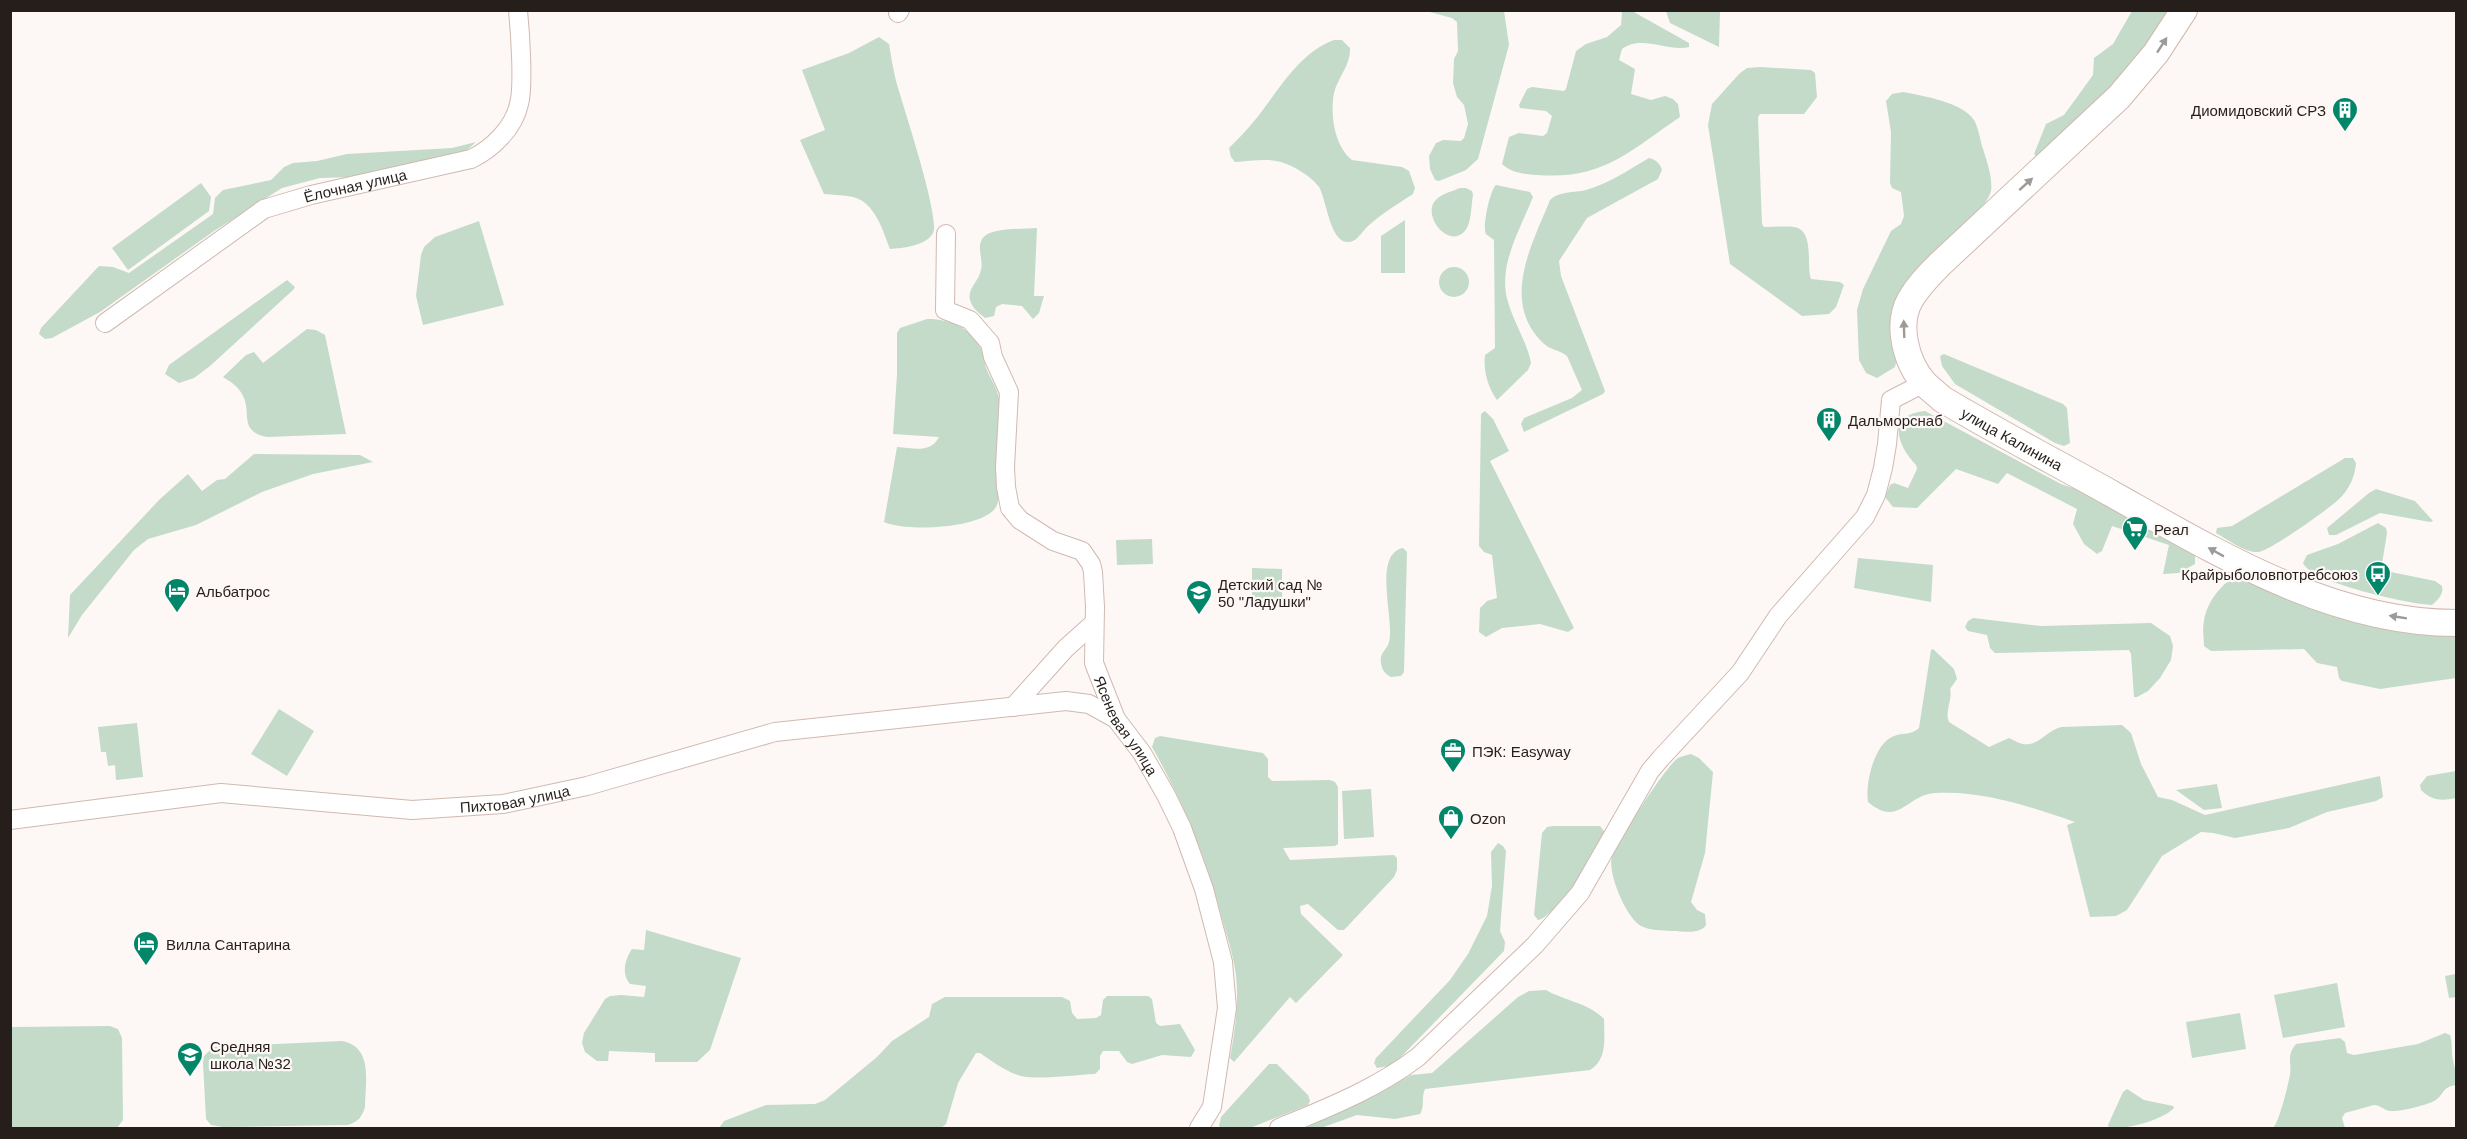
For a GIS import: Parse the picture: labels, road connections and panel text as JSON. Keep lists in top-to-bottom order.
{
  "streets": {
    "main road": ["улица Калинина"],
    "street": ["Ёлочная улица", "Ясеневая улица", "Пихтовая улица"]
  },
  "crossings": [
    ["Ясеневая улица", "Пихтовая улица"]
  ],
  "places": {
    "building": ["Диомидовский СРЗ", "Дальморснаб"],
    "supermarket": ["Реал"],
    "bus stop": ["Крайрыболовпотребсоюз"],
    "hotel": ["Альбатрос", "Вилла Сантарина"],
    "school or university": ["Детский сад № 50 \"Ладушки\"", "Средняя школа №32"],
    "office": ["ПЭК: Easyway"],
    "shop": ["Ozon"]
  }
}
